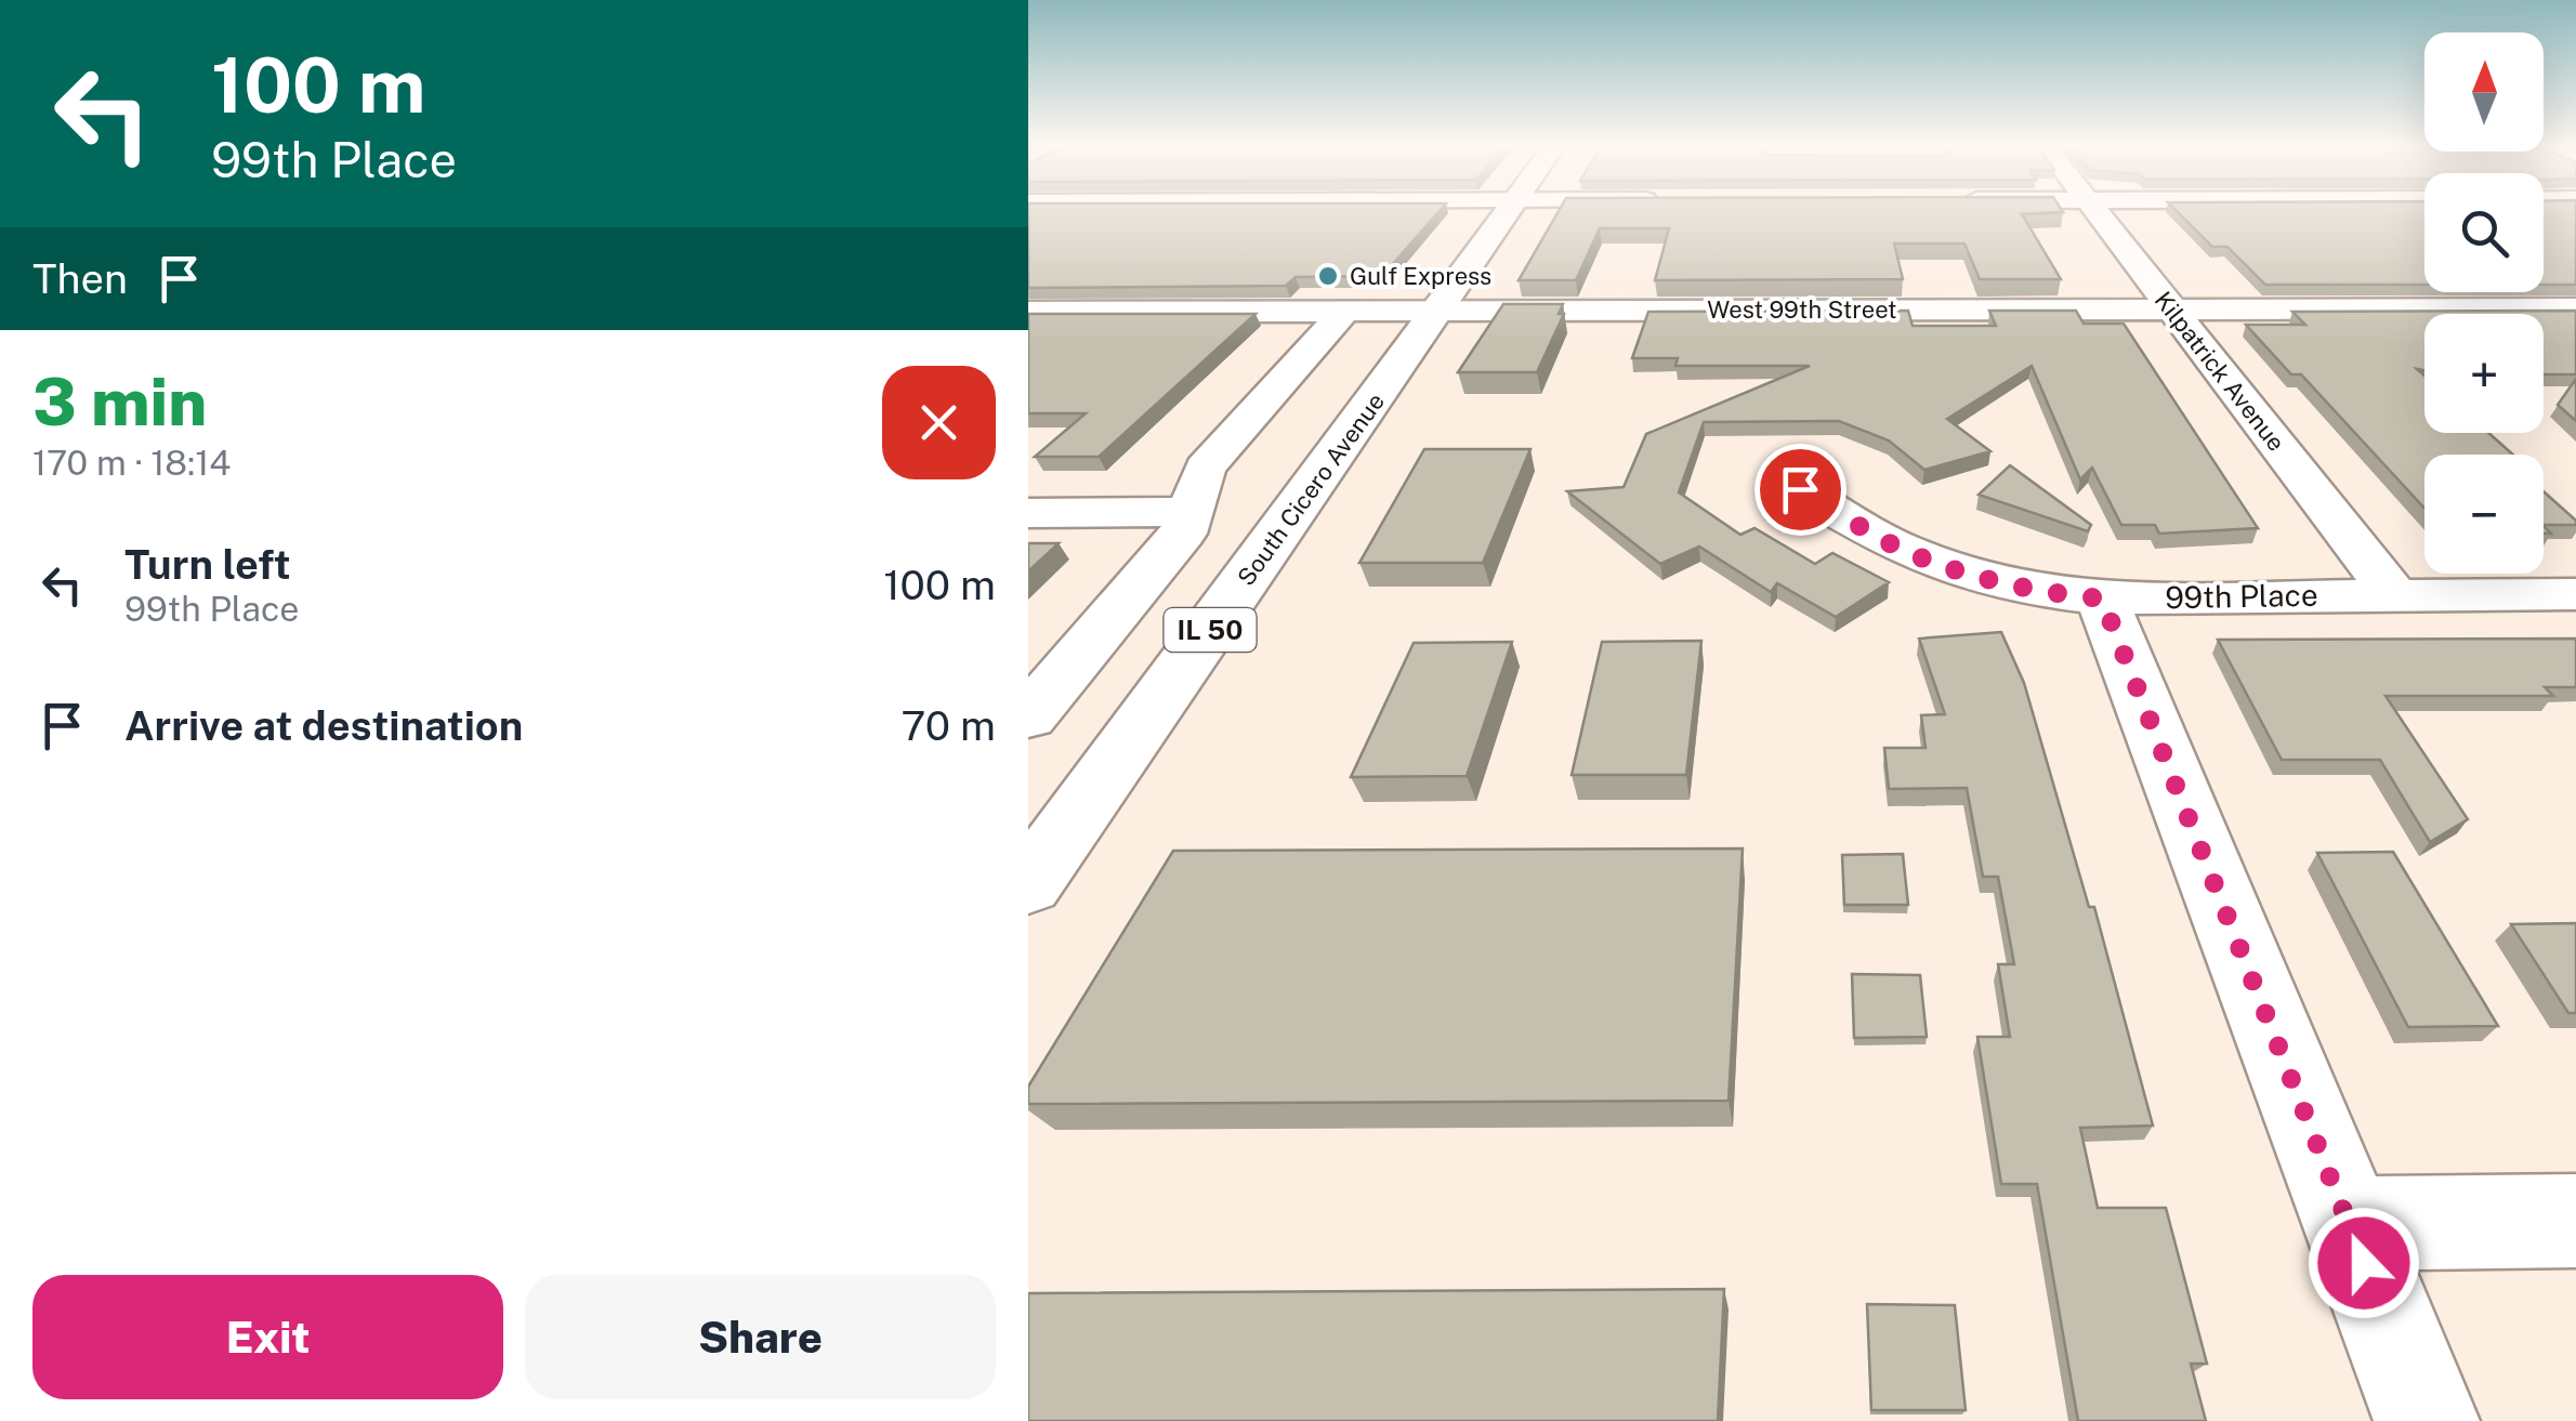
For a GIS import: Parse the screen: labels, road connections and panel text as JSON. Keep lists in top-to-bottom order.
{
  "streets": {
    "street": [
      "West 99th Street",
      "Kilpatrick Avenue",
      "South Cicero Avenue",
      "99th Place",
      "IL 50"
    ]
  },
  "crossings": [
    ["West 99th Street", "Kilpatrick Avenue"],
    ["West 99th Street", "South Cicero Avenue"],
    ["Kilpatrick Avenue", "99th Place"]
  ],
  "places": ["Gulf Express"],
  "north": "top",
  "page": {
    "turn": ["100 m", "99th Place"],
    "map_buttons": ["+", "−"],
    "then": "Then",
    "heading": ["3 min", "170 m · 18:14"],
    "list": [
      {
        "name": "Turn left",
        "note": "99th Place",
        "value": "100 m"
      },
      {
        "name": "Arrive at destination",
        "value": "70 m"
      }
    ],
    "buttons": ["Exit", "Share"]
  }
}
